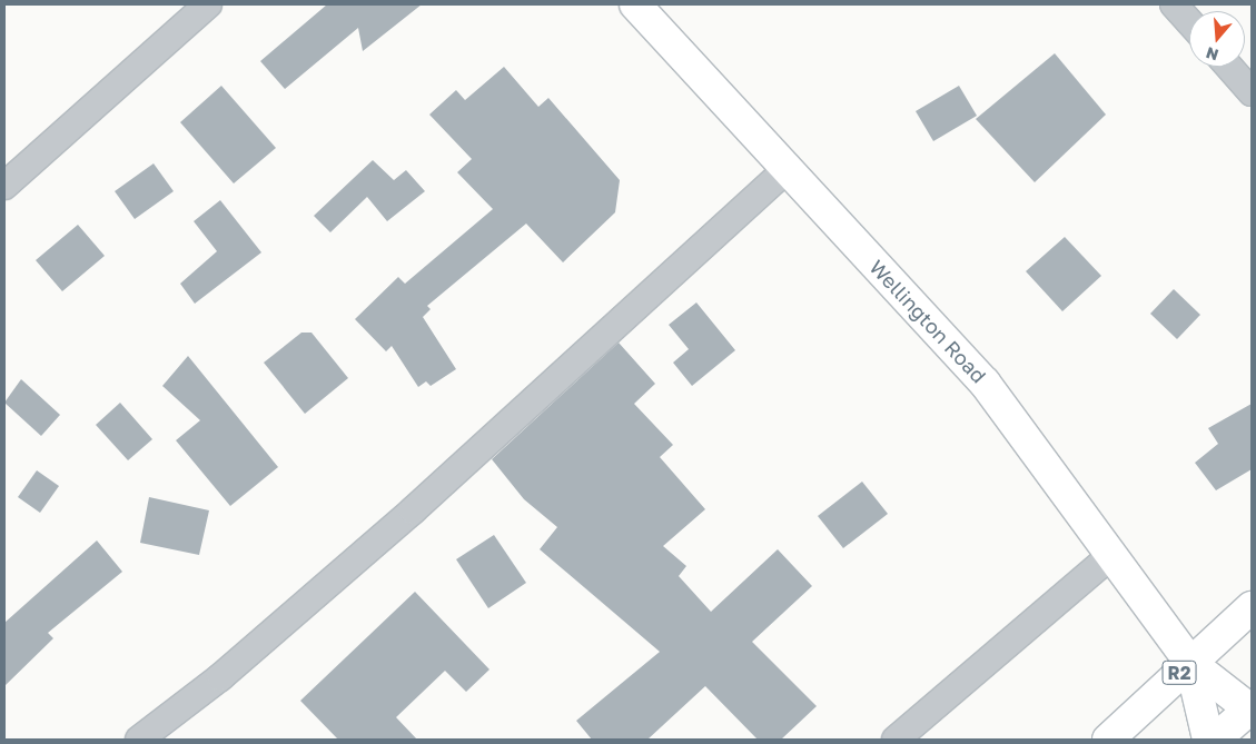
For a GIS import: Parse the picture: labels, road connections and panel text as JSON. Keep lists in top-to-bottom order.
{
  "streets": {
    "main road": ["Wellington Road", "R2"]
  },
  "crossings": [
    ["Wellington Road", "R2"]
  ],
  "north": "bottom"
}
